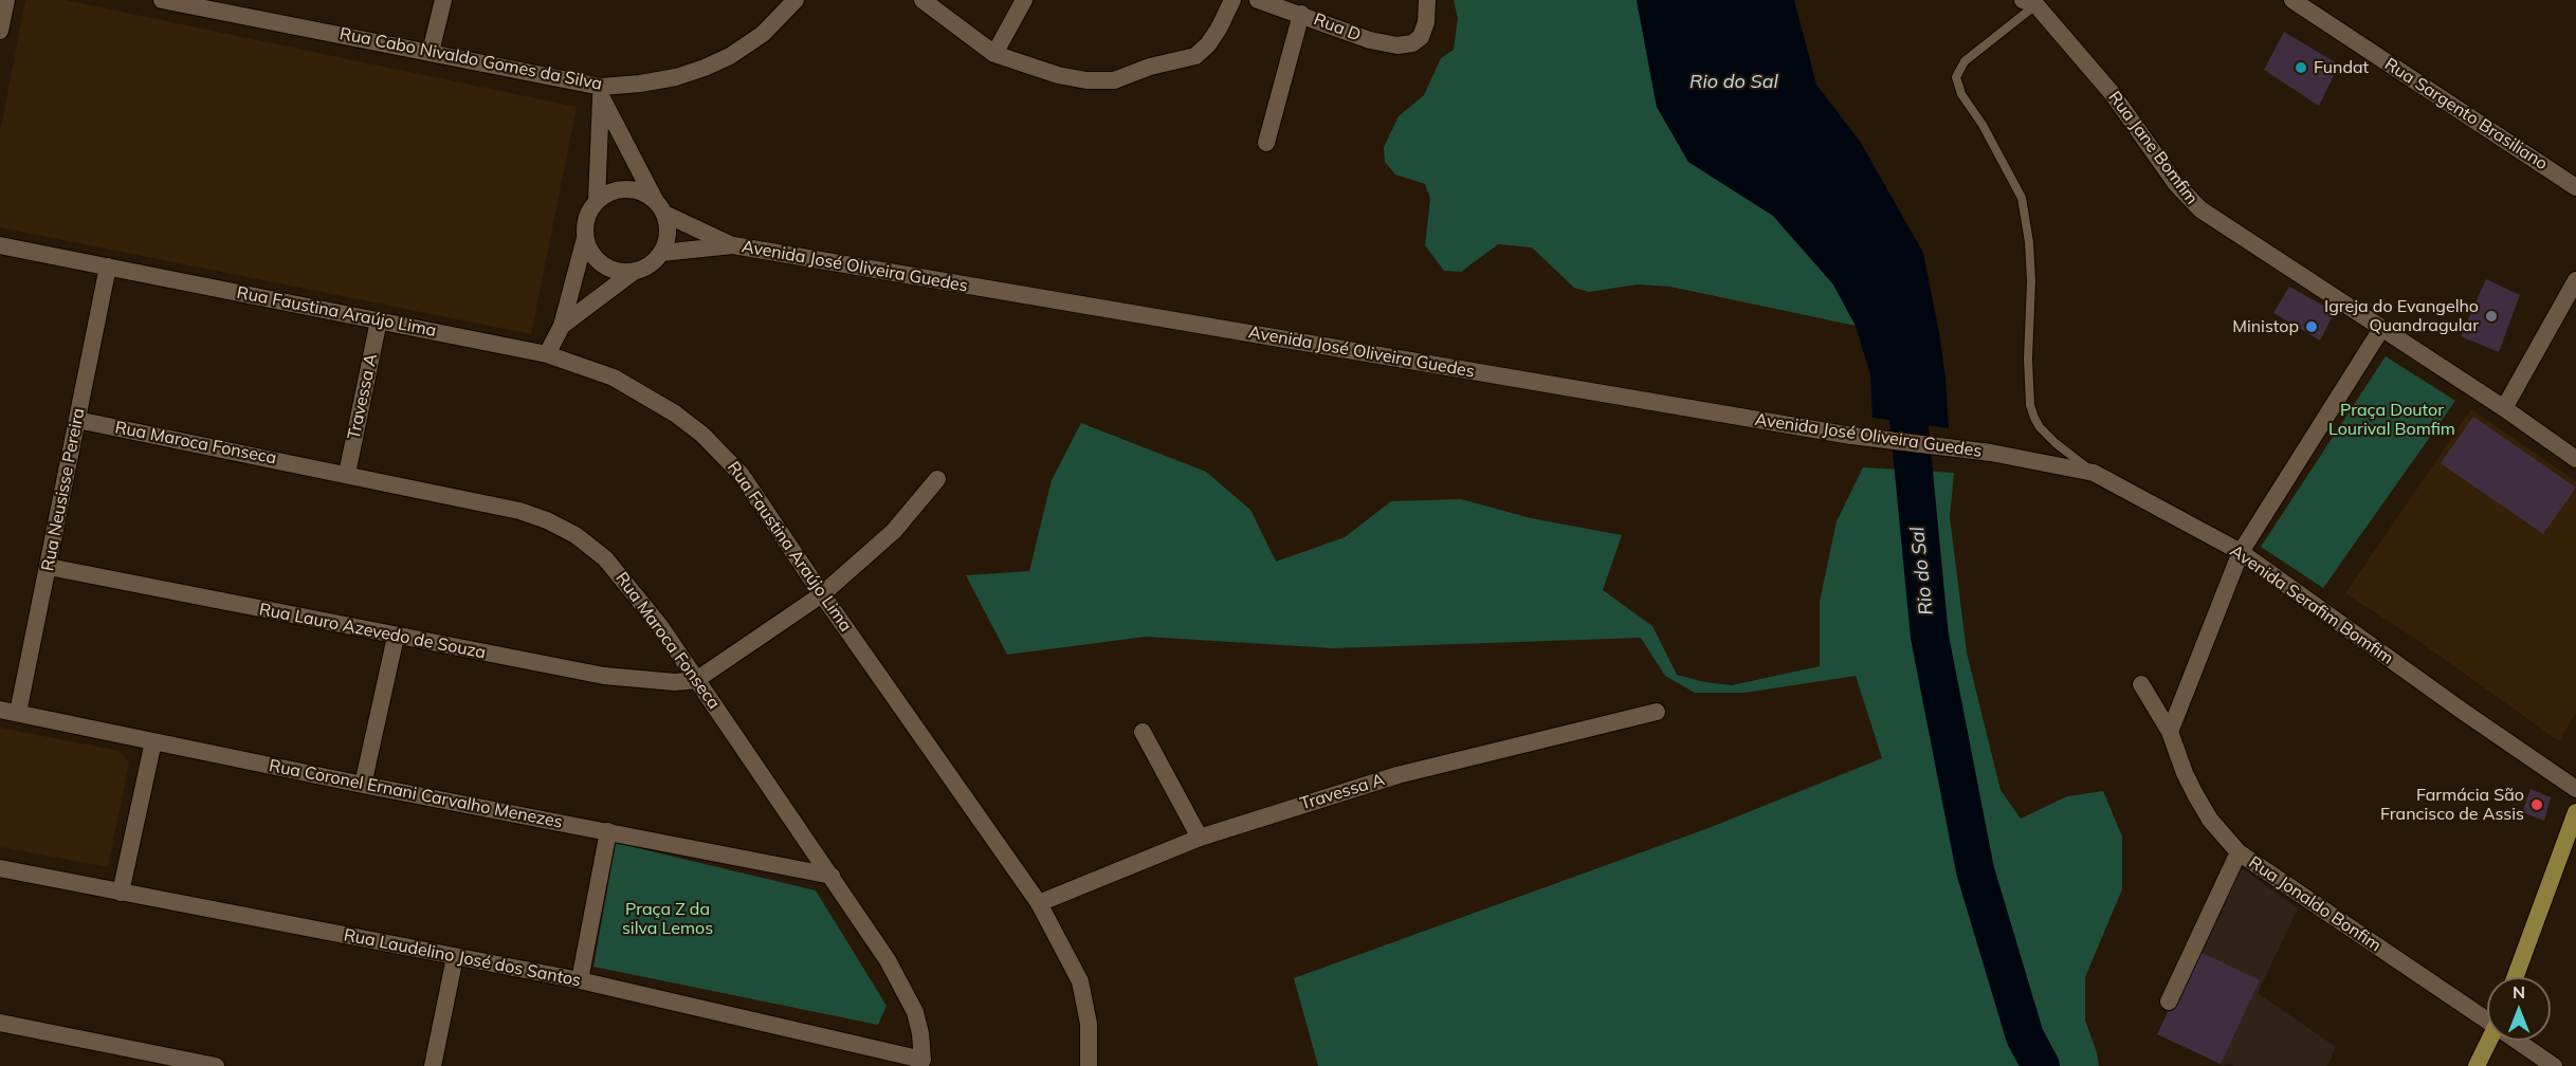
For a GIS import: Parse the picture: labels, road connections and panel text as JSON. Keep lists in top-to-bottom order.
{
  "streets": {
    "street": [
      "Rua D",
      "Rua Cabo Nivaldo Gomes da Silva",
      "Rua Sargento Brasiliano",
      "Rua Jane Bomfim",
      "Avenida José Oliveira Guedes",
      "Rua Faustina Araújo Lima",
      "Travessa A",
      "Rua Maroca Fonseca",
      "Rua Neusisse Pereira",
      "Avenida Serafim Bomfim",
      "Rua Lauro Azevedo de Souza",
      "Rua Coronel Ernani Carvalho Menezes",
      "Rua Jonaldo Bonfim",
      "Rua Laudelino José dos Santos"
    ]
  },
  "crossings": [
    ["Avenida José Oliveira Guedes", "Avenida Serafim Bomfim"],
    ["Rua Faustina Araújo Lima", "Travessa A"],
    ["Rua Faustina Araújo Lima", "Rua Neusisse Pereira"],
    ["Travessa A", "Rua Maroca Fonseca"],
    ["Rua Maroca Fonseca", "Rua Neusisse Pereira"],
    ["Rua Maroca Fonseca", "Rua Lauro Azevedo de Souza"],
    ["Rua Maroca Fonseca", "Rua Coronel Ernani Carvalho Menezes"],
    ["Rua Maroca Fonseca", "Rua Laudelino José dos Santos"],
    ["Rua Neusisse Pereira", "Rua Lauro Azevedo de Souza"],
    ["Rua Neusisse Pereira", "Rua Coronel Ernani Carvalho Menezes"]
  ],
  "water": ["Rio do Sal"],
  "parks": ["Praça Doutor Lourival Bomfim", "Praça Z da silva Lemos"],
  "places": [
    "Fundat",
    "Igreja do Evangelho Quandragular",
    "Ministop",
    "Farmácia São Francisco de Assis"
  ],
  "north": "top"
}
